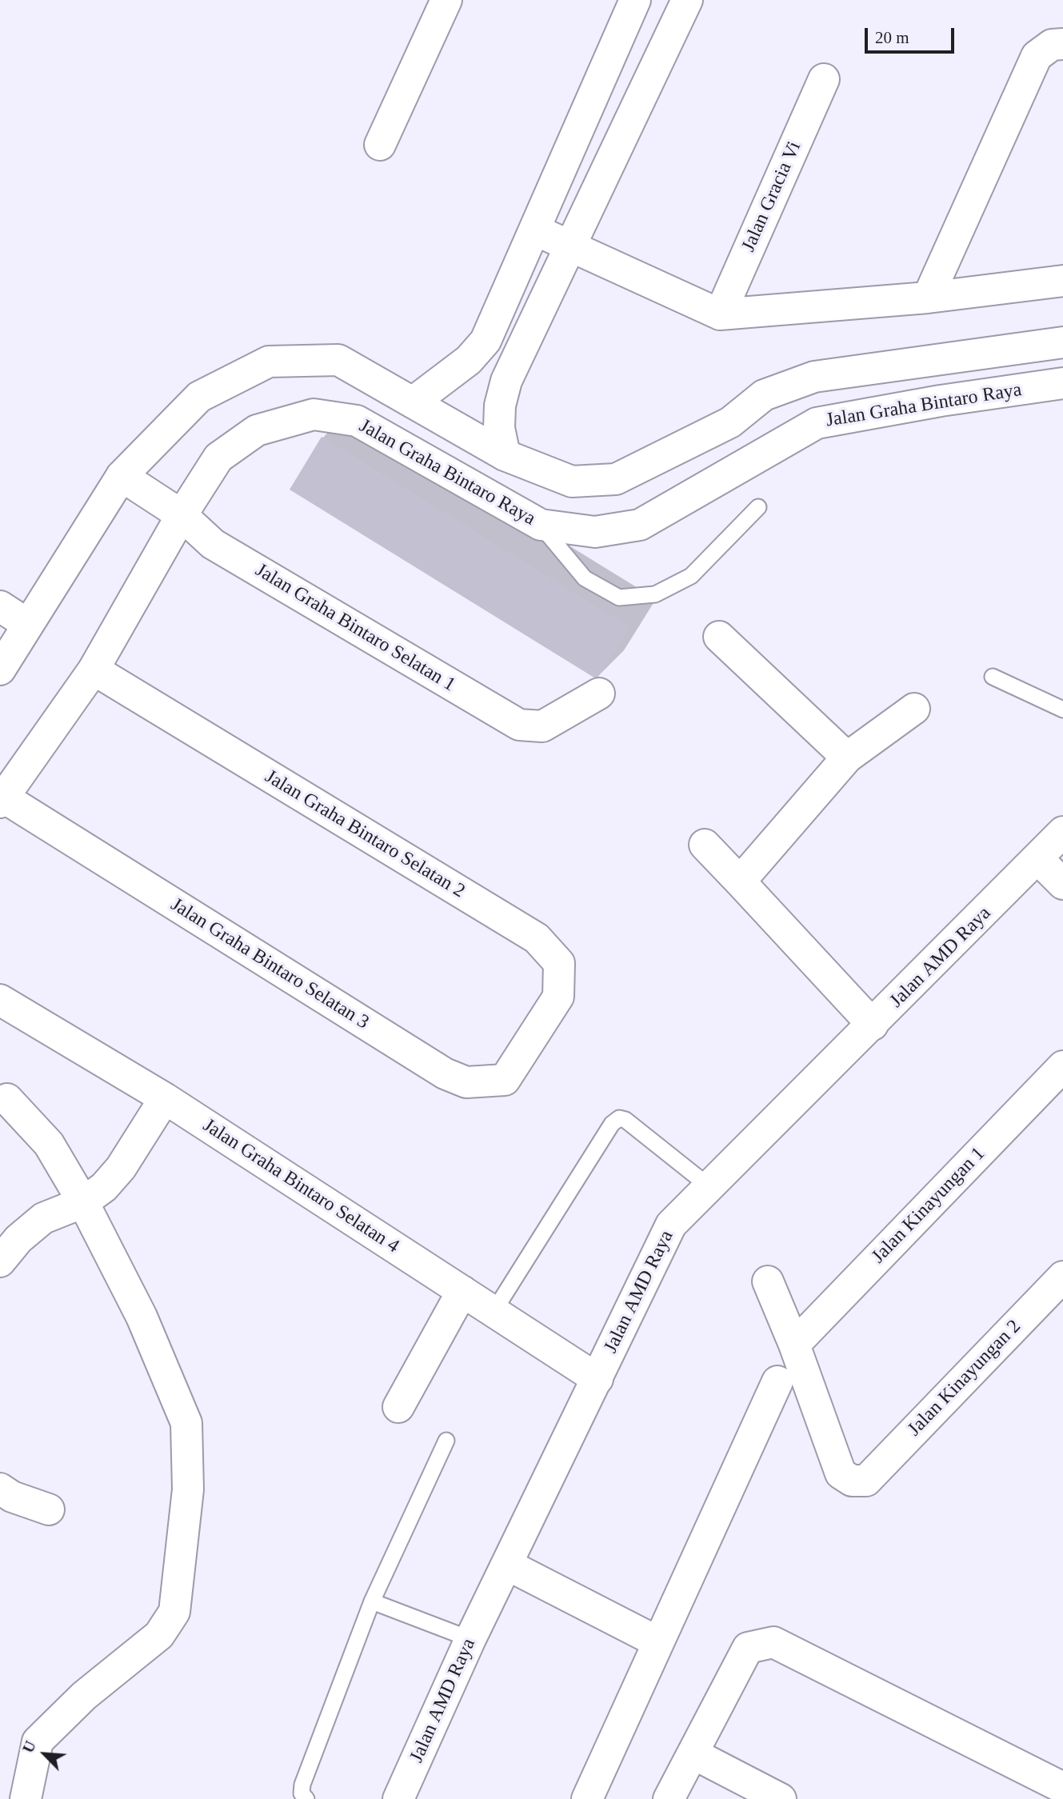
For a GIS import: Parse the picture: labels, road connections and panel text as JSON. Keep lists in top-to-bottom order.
{
  "streets": {
    "street": [
      "Jalan Gracia Vi",
      "Jalan Graha Bintaro Raya",
      "Jalan Graha Bintaro Selatan 1",
      "Jalan Graha Bintaro Selatan 2",
      "Jalan AMD Raya",
      "Jalan Graha Bintaro Selatan 3",
      "Jalan Graha Bintaro Selatan 4",
      "Jalan Kinayungan 1",
      "Jalan Kinayungan 2"
    ]
  },
  "crossings": [
    ["Jalan Graha Bintaro Raya", "Jalan Graha Bintaro Selatan 1"],
    ["Jalan Graha Bintaro Raya", "Jalan Graha Bintaro Selatan 2"],
    ["Jalan Graha Bintaro Raya", "Jalan Graha Bintaro Selatan 3"],
    ["Jalan Graha Bintaro Selatan 2", "Jalan Graha Bintaro Selatan 3"],
    ["Jalan AMD Raya", "Jalan Graha Bintaro Selatan 4"],
    ["Jalan Kinayungan 1", "Jalan Kinayungan 2"]
  ],
  "scale_bar": "20 m",
  "north": "top left"
}
